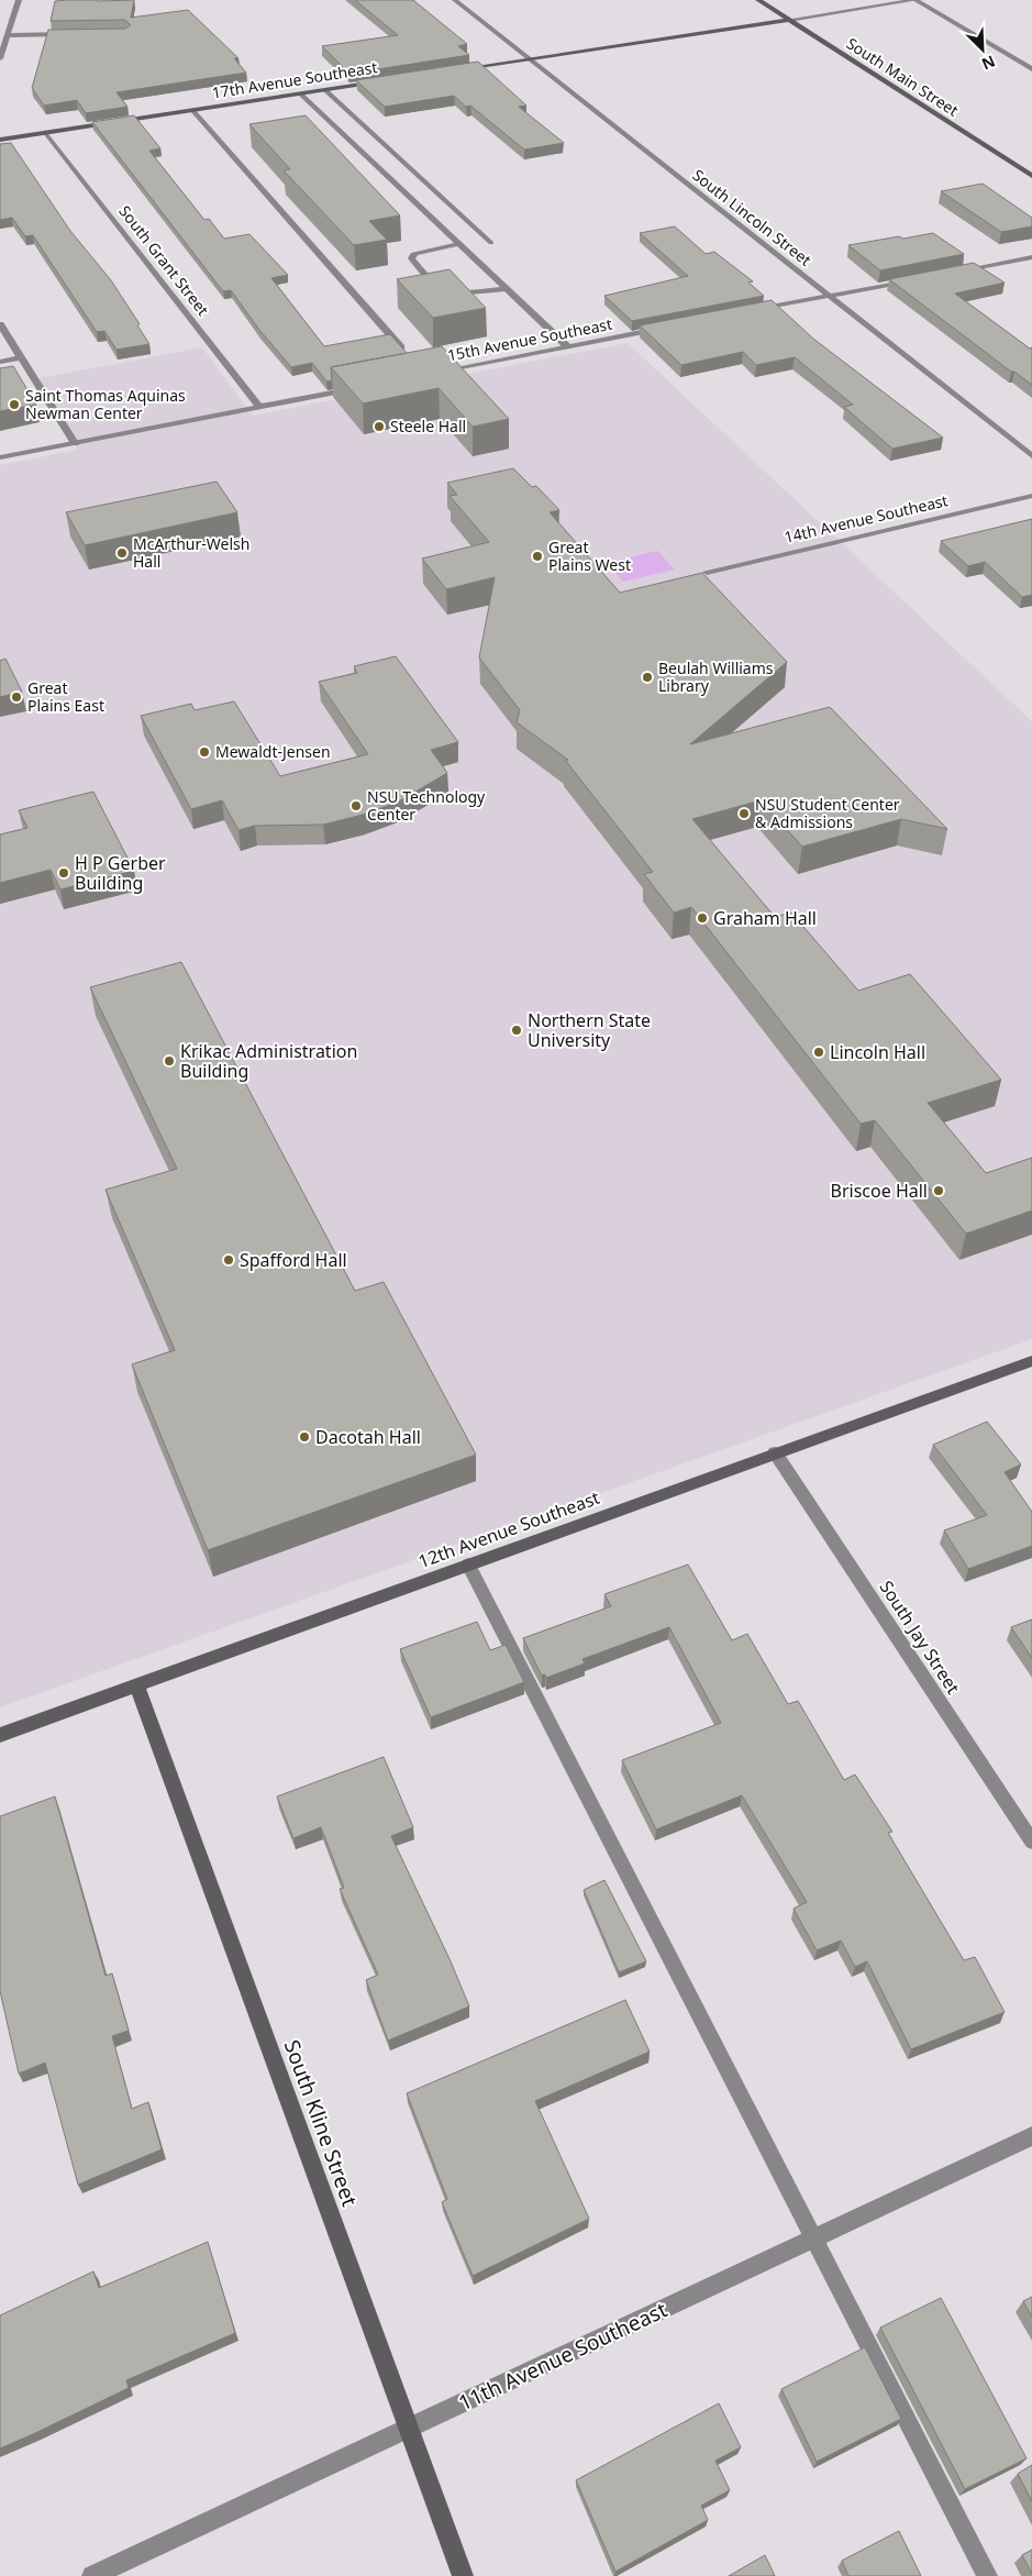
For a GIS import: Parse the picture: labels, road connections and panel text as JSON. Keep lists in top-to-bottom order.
{
  "streets": {
    "street": [
      "South Main Street",
      "17th Avenue Southeast",
      "South Lincoln Street",
      "South Grant Street",
      "15th Avenue Southeast",
      "14th Avenue Southeast",
      "12th Avenue Southeast",
      "South Jay Street",
      "South Kline Street",
      "11th Avenue Southeast"
    ]
  },
  "crossings": [
    ["17th Avenue Southeast", "South Grant Street"],
    ["12th Avenue Southeast", "South Jay Street"],
    ["12th Avenue Southeast", "South Kline Street"],
    ["South Kline Street", "11th Avenue Southeast"]
  ],
  "places": [
    "Saint Thomas Aquinas Newman Center",
    "Steele Hall",
    "McArthur-Welsh Hall",
    "Great Plains West",
    "Beulah Williams Library",
    "Great Plains East",
    "Mewaldt-Jensen",
    "NSU Technology Center",
    "NSU Student Center & Admissions",
    "H P Gerber Building",
    "Graham Hall",
    "Northern State University",
    "Lincoln Hall",
    "Krikac Administration Building",
    "Briscoe Hall",
    "Spafford Hall",
    "Dacotah Hall"
  ],
  "north": "bottom right"
}
